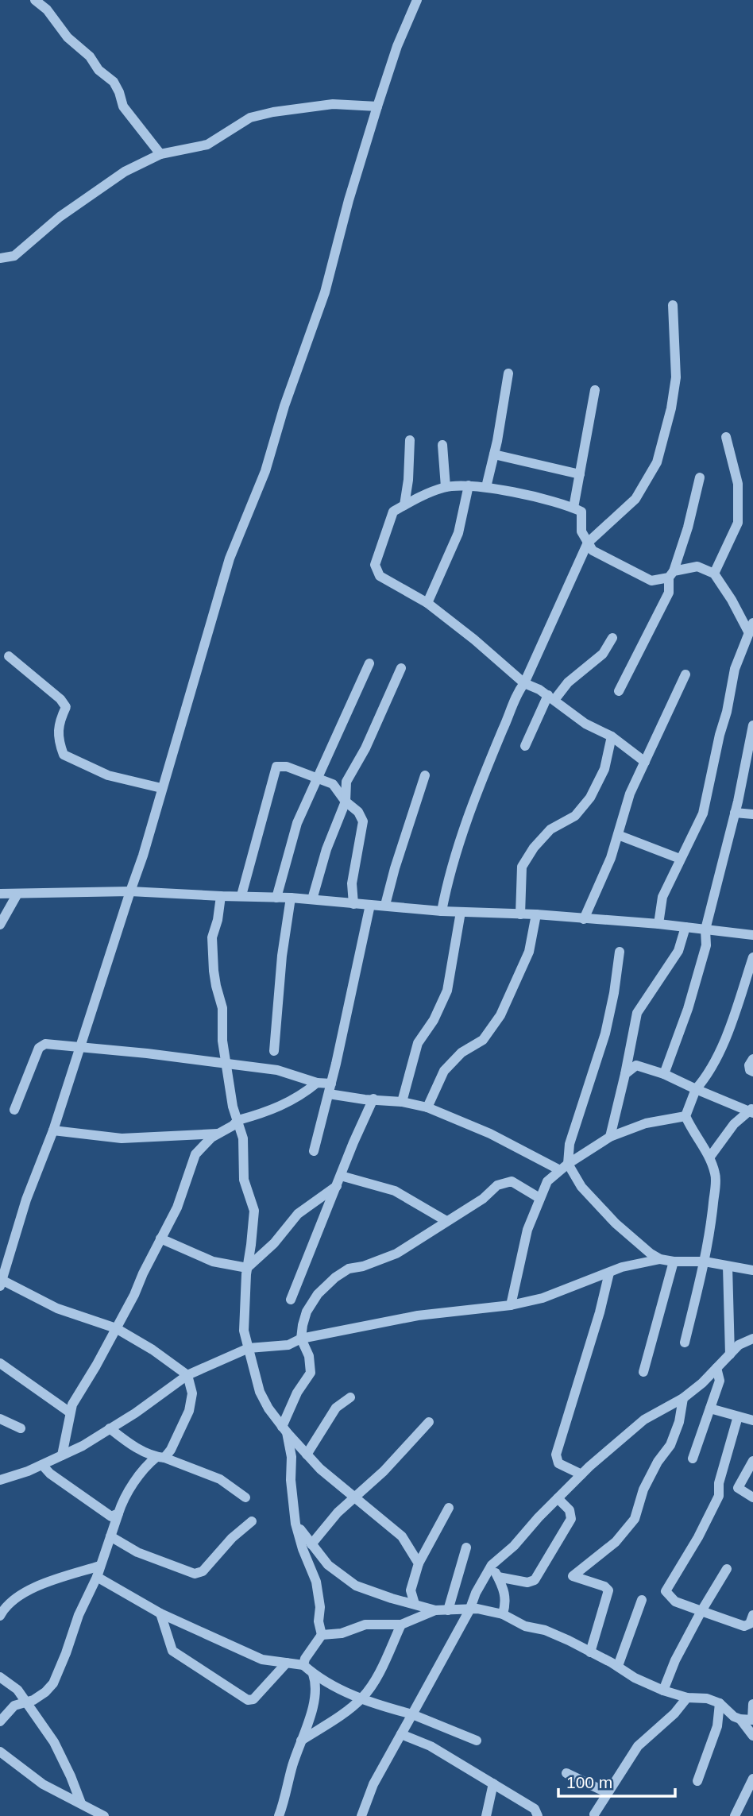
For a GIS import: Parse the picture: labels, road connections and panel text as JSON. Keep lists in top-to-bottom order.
{
  "scale_bar": "100 m"
}
